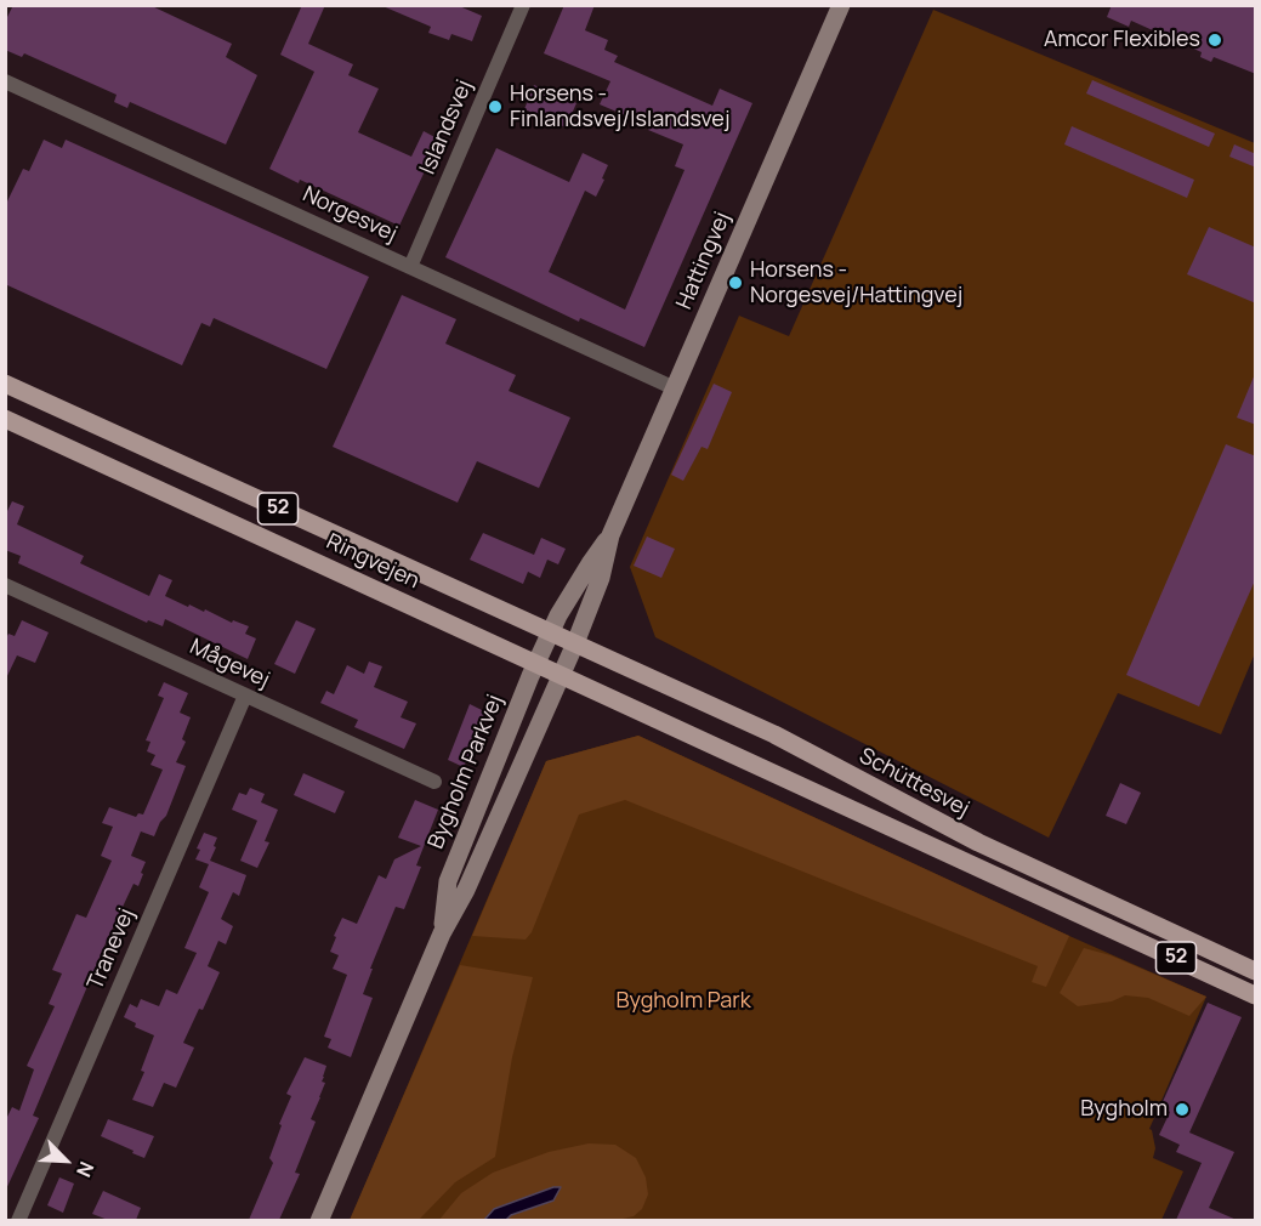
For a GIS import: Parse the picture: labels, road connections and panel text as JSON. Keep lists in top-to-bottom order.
{
  "streets": {
    "main road": ["52", "Ringvejen", "Schüttesvej"],
    "street": [
      "Islandsvej",
      "Norgesvej",
      "Hattingvej",
      "Mågevej",
      "Bygholm Parkvej",
      "Tranevej"
    ]
  },
  "crossings": [
    ["Islandsvej", "Norgesvej"],
    ["Norgesvej", "Hattingvej"],
    ["Hattingvej", "Ringvejen"],
    ["Hattingvej", "Bygholm Parkvej"],
    ["Hattingvej", "Schüttesvej"],
    ["52", "Ringvejen"],
    ["52", "Bygholm Parkvej"],
    ["Ringvejen", "Bygholm Parkvej"],
    ["Ringvejen", "Schüttesvej"],
    ["Mågevej", "Tranevej"],
    ["Bygholm Parkvej", "Schüttesvej"]
  ],
  "parks": ["Bygholm Park"],
  "places": [
    "Amcor Flexibles",
    "Horsens - Finlandsvej/Islandsvej",
    "Horsens - Norgesvej/Hattingvej",
    "Bygholm"
  ],
  "north": "bottom right"
}
